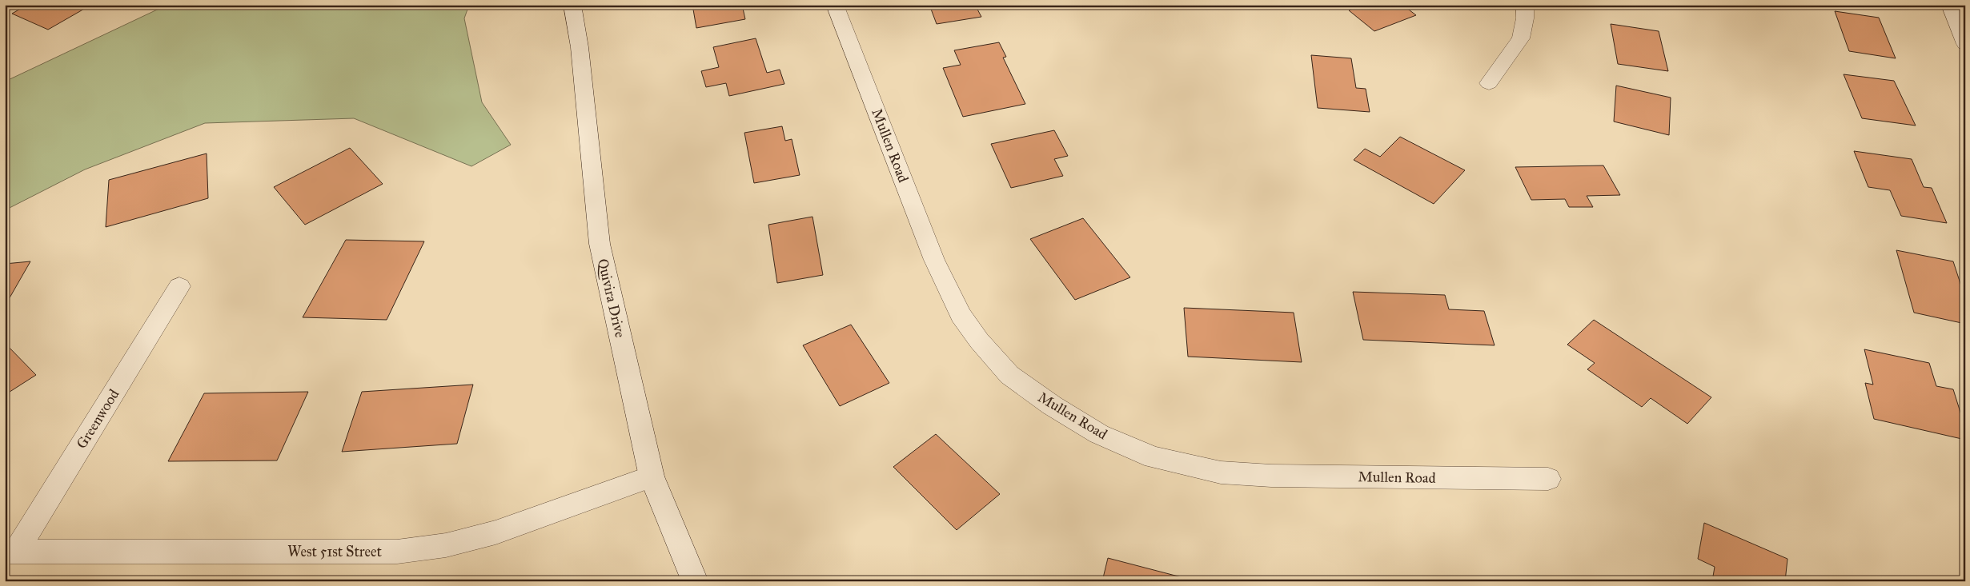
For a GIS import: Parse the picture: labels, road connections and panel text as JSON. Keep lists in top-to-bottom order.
{
  "streets": {
    "street": [
      "Mullen Road",
      "Quivira Drive",
      "Greenwood",
      "West 51st Street"
    ]
  },
  "crossings": [
    ["Quivira Drive", "West 51st Street"],
    ["Greenwood", "West 51st Street"]
  ]
}
